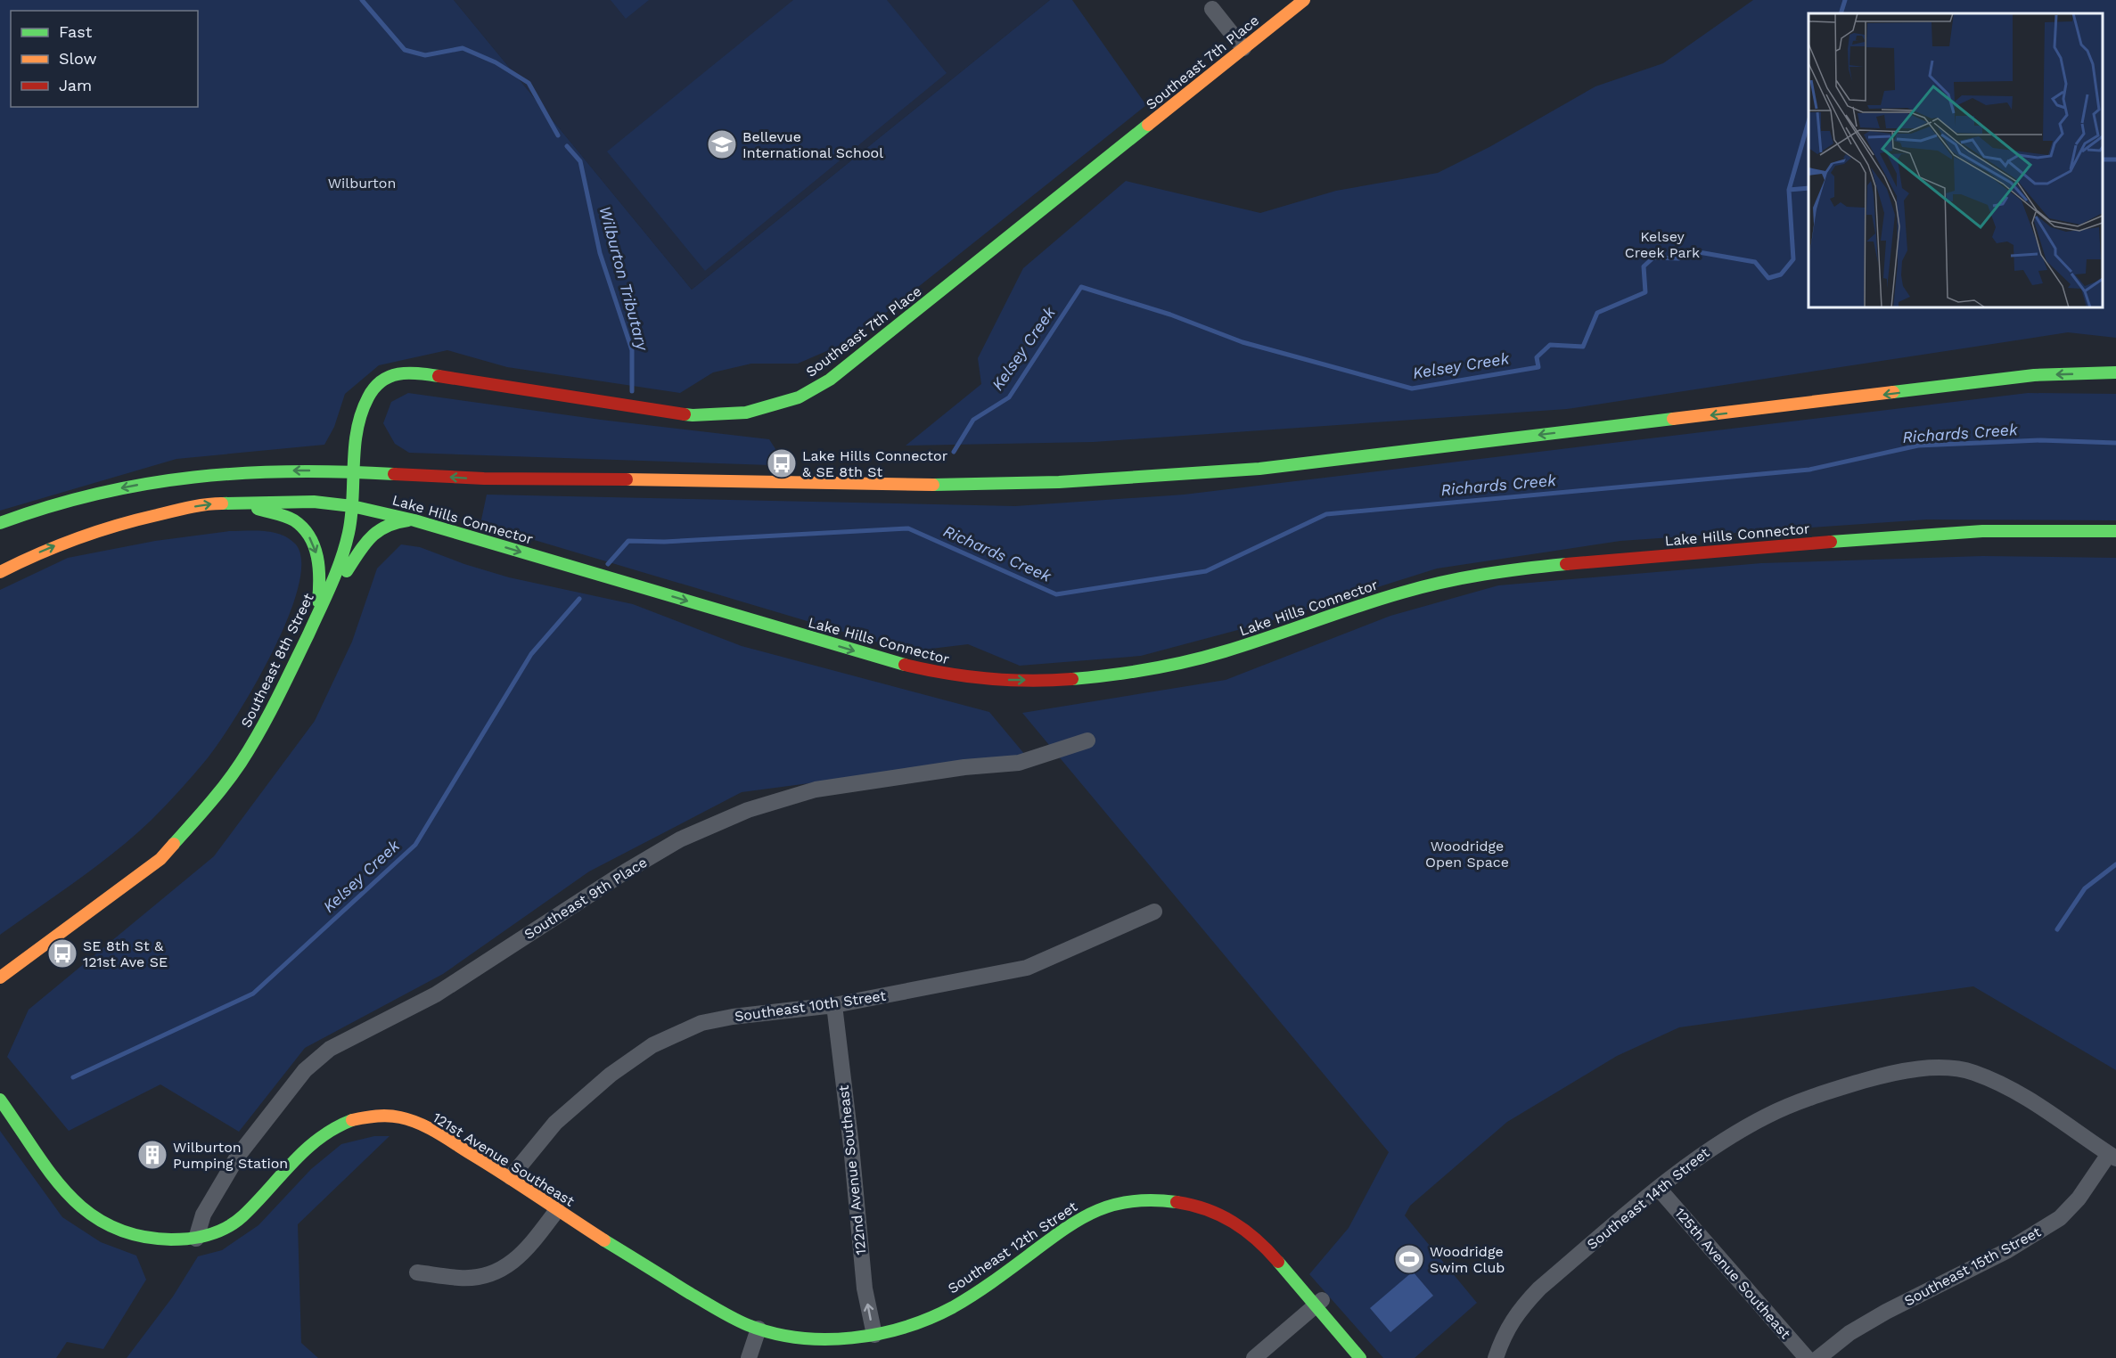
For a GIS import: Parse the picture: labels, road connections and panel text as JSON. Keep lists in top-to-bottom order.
{
  "streets": {
    "main road": [
      "Southeast 7th Place",
      "Lake Hills Connector",
      "Southeast 8th Street",
      "121st Avenue Southeast",
      "Southeast 12th Street"
    ],
    "street": [
      "Southeast 9th Place",
      "Southeast 10th Street",
      "122nd Avenue Southeast",
      "Southeast 14th Street",
      "Southeast 15th Street",
      "125th Avenue Southeast"
    ]
  },
  "crossings": [
    ["Southeast 7th Place", "Lake Hills Connector"],
    ["Southeast 7th Place", "Southeast 8th Street"],
    ["Lake Hills Connector", "Southeast 8th Street"],
    ["Southeast 9th Place", "121st Avenue Southeast"],
    ["Southeast 10th Street", "121st Avenue Southeast"],
    ["Southeast 10th Street", "122nd Avenue Southeast"],
    ["121st Avenue Southeast", "122nd Avenue Southeast"],
    ["121st Avenue Southeast", "Southeast 12th Street"],
    ["122nd Avenue Southeast", "Southeast 12th Street"],
    ["Southeast 14th Street", "Southeast 15th Street"],
    ["Southeast 14th Street", "125th Avenue Southeast"]
  ],
  "one_way": ["122nd Avenue Southeast"],
  "water": ["Wilburton Tributary", "Kelsey Creek", "Richards Creek"],
  "parks": ["Wilburton", "Kelsey Creek Park", "Woodridge Open Space"],
  "places": {
    "school or university": ["Bellevue International School"],
    "bus stop": ["Lake Hills Connector & SE 8th St", "SE 8th St & 121st Ave SE"],
    "building": ["Wilburton Pumping Station"],
    "sports": ["Woodridge Swim Club"]
  },
  "legend": ["Fast", "Slow", "Jam"]
}
